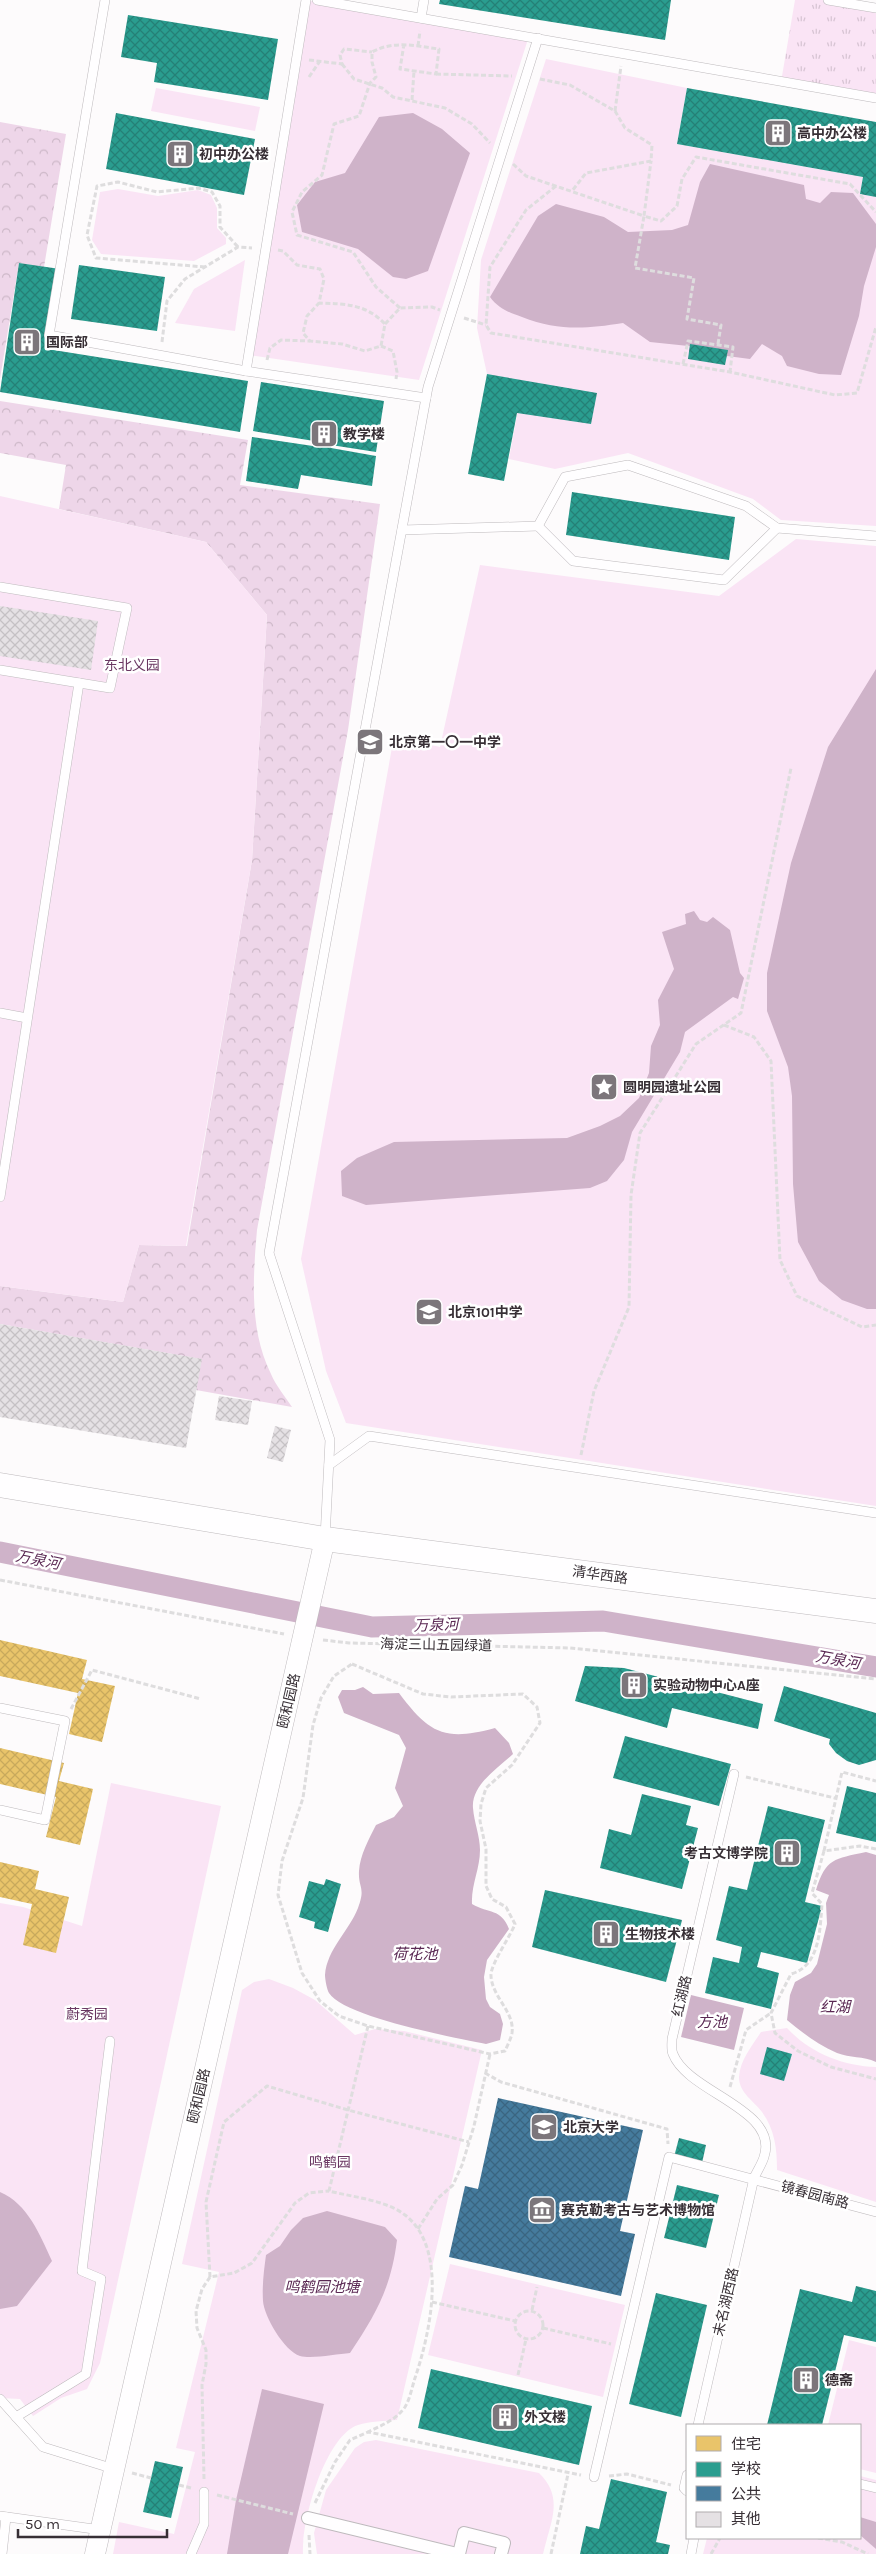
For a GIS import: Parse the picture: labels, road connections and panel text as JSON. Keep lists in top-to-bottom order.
{
  "streets": {
    "main road": ["清华西路"],
    "street": ["颐和园路"],
    "lane": ["红湖路", "镜春园南路", "未名湖西路"],
    "path": ["海淀三山五园绿道"]
  },
  "crossings": [
    ["清华西路", "颐和园路"],
    ["海淀三山五园绿道", "颐和园路"],
    ["红湖路", "镜春园南路"],
    ["红湖路", "未名湖西路"],
    ["镜春园南路", "未名湖西路"]
  ],
  "water": [
    "万泉河",
    "荷花池",
    "红湖",
    "方池",
    "鸣鹤园池塘"
  ],
  "parks": ["东北义园", "蔚秀园", "鸣鹤园"],
  "places": {
    "building": [
      "高中办公楼",
      "初中办公楼",
      "国际部",
      "教学楼",
      "实验动物中心A座",
      "考古文博学院",
      "生物技术楼",
      "德斋",
      "外文楼"
    ],
    "school or university": ["北京第一〇一中学", "北京101中学", "北京大学"],
    "place": ["圆明园遗址公园"],
    "museum": ["赛克勒考古与艺术博物馆"]
  },
  "legend": [
    "住宅",
    "学校",
    "公共",
    "其他"
  ],
  "scale_bar": "50 m"
}
